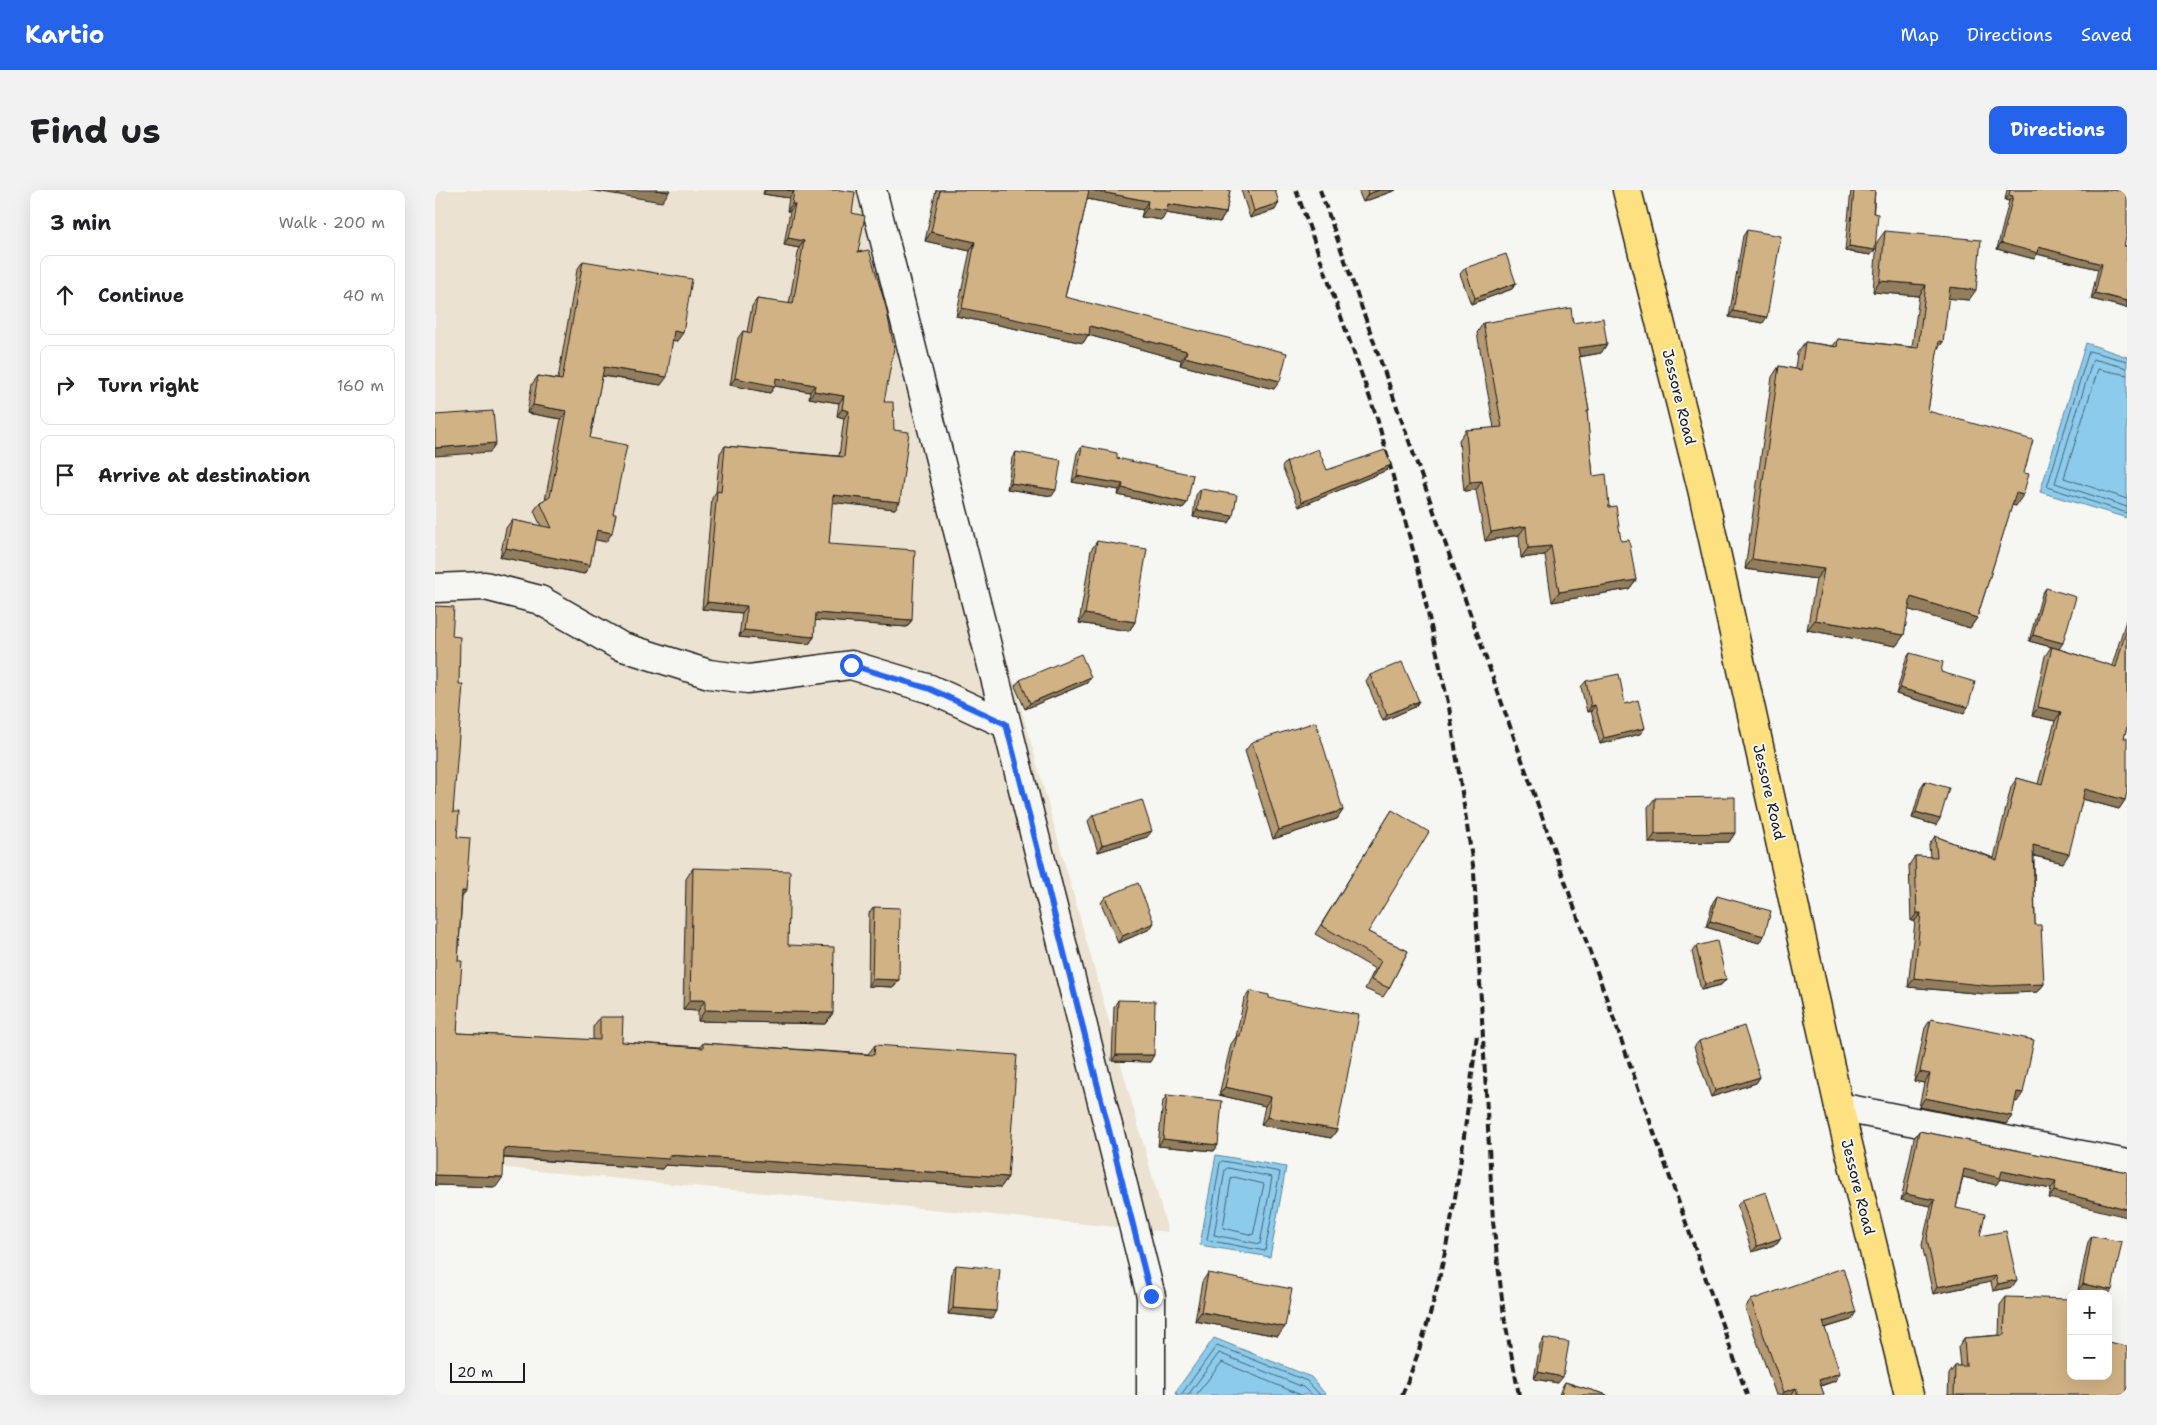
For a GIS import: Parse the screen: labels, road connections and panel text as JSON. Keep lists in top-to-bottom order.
{
  "streets": {
    "highway": ["Jessore Road"]
  },
  "scale_bar": "20 m",
  "page": {
    "header": "Kartio",
    "nav": ["Map", "Directions", "Saved"],
    "buttons": "Directions",
    "title": "Find us",
    "heading": ["3 min", "Walk · 200 m"],
    "list": [
      ["Continue", "40 m"],
      ["Turn right", "160 m"],
      "Arrive at destination"
    ],
    "map_buttons": ["+", "−"],
    "scale": "20 m"
  }
}
